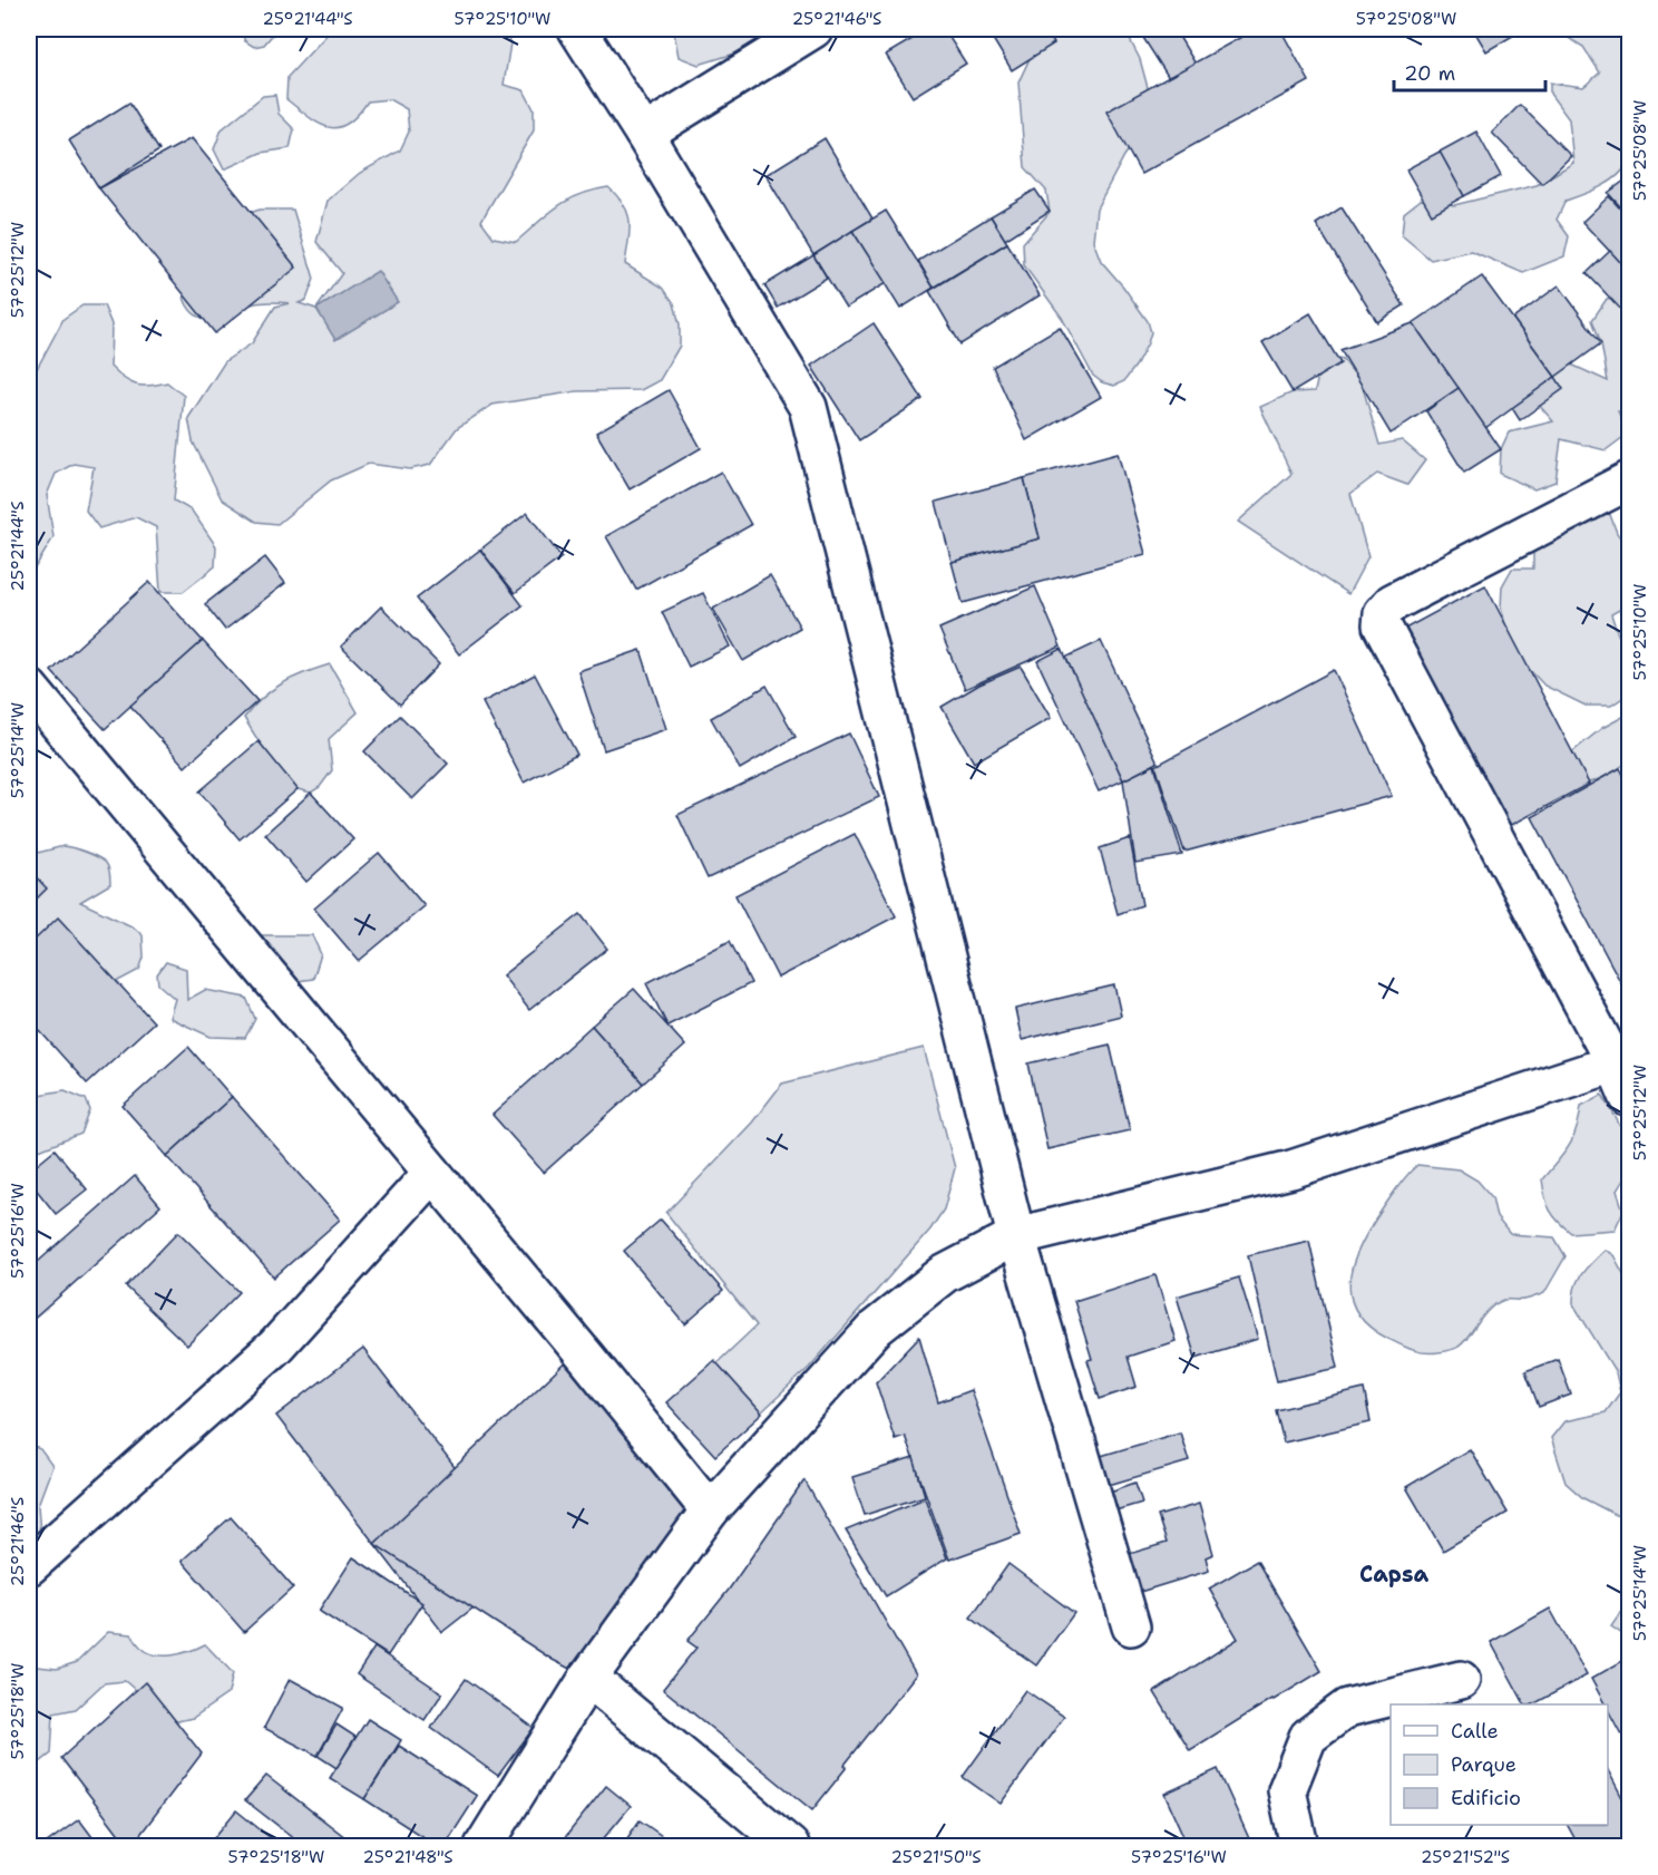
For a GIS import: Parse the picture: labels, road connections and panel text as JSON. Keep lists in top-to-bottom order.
{
  "districts": ["Capsa"],
  "legend": ["Calle", "Parque", "Edificio"],
  "scale_bar": "20 m",
  "coordinates": [
    "25°21'44\"S",
    "57°25'10\"W",
    "25°21'46\"S",
    "57°25'08\"W",
    "57°25'12\"W",
    "57°25'14\"W",
    "57°25'16\"W",
    "57°25'18\"W",
    "25°21'48\"S",
    "25°21'50\"S",
    "25°21'52\"S"
  ]
}
